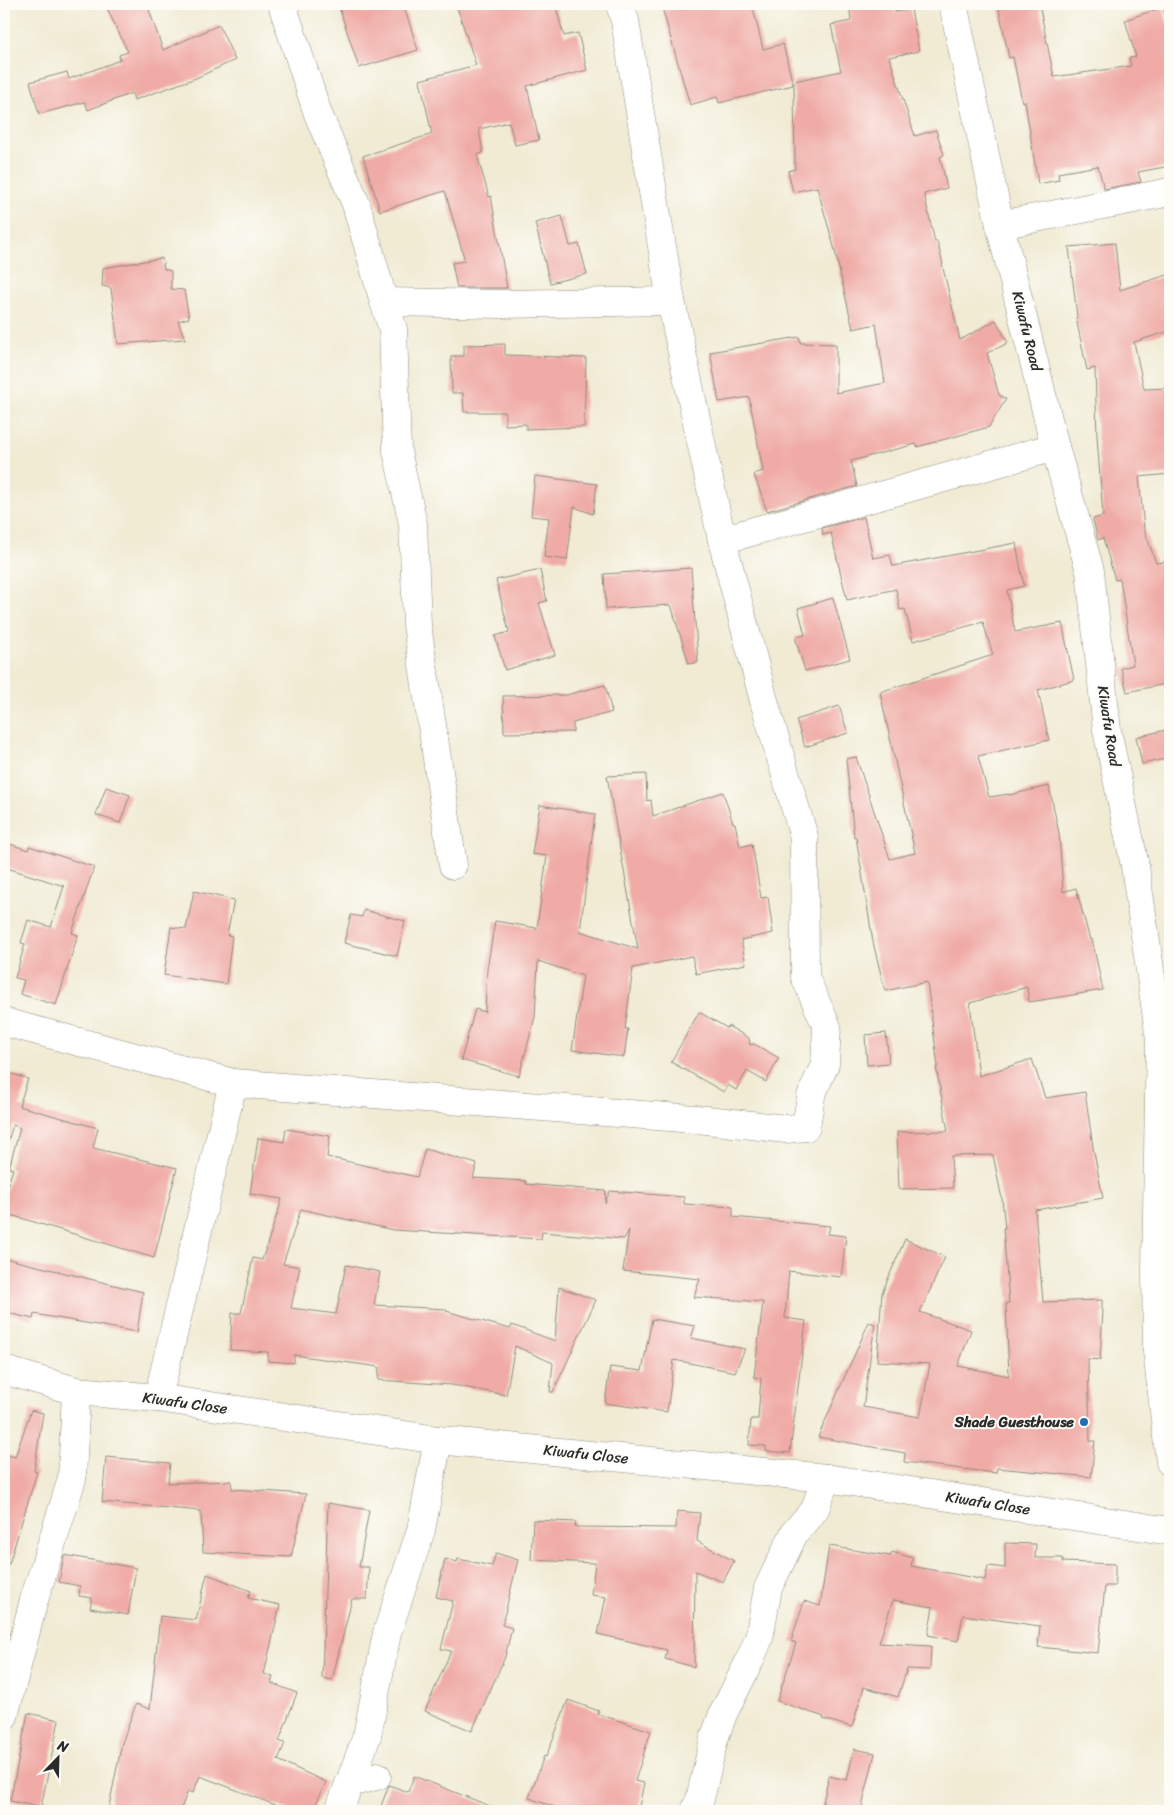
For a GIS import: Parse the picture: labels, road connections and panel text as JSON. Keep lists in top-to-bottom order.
{
  "streets": {
    "street": ["Kiwafu Road", "Kiwafu Close"]
  },
  "places": ["Shade Guesthouse"],
  "north": "top right"
}
